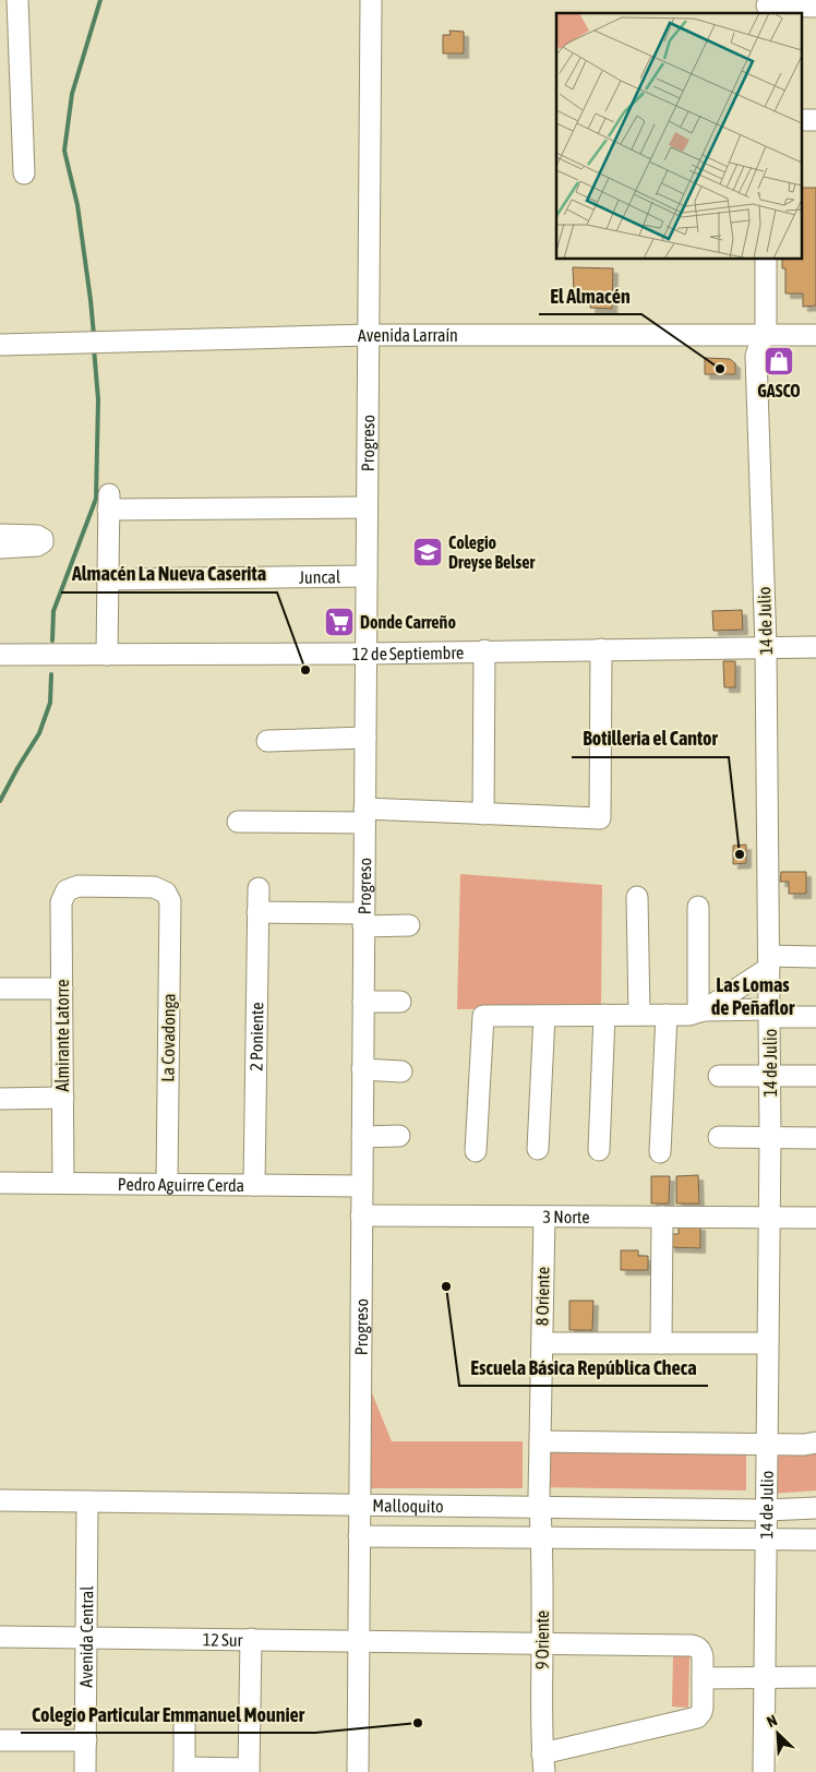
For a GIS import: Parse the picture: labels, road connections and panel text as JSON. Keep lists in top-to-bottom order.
{
  "streets": {
    "street": [
      "Avenida Larraín",
      "Progreso",
      "Juncal",
      "14 de Julio",
      "12 de Septiembre",
      "Almirante Latorre",
      "2 Poniente",
      "La Covadonga",
      "Pedro Aguirre Cerda",
      "3 Norte",
      "8 Oriente",
      "Malloquito",
      "Avenida Central",
      "12 Sur",
      "9 Oriente"
    ]
  },
  "crossings": [
    ["Avenida Larraín", "Progreso"],
    ["Avenida Larraín", "14 de Julio"],
    ["Progreso", "Juncal"],
    ["Progreso", "12 de Septiembre"],
    ["Progreso", "Pedro Aguirre Cerda"],
    ["Progreso", "3 Norte"],
    ["Progreso", "Malloquito"],
    ["Progreso", "12 Sur"],
    ["14 de Julio", "12 de Septiembre"],
    ["14 de Julio", "3 Norte"],
    ["14 de Julio", "Malloquito"],
    ["Almirante Latorre", "La Covadonga"],
    ["Almirante Latorre", "Pedro Aguirre Cerda"],
    ["2 Poniente", "Pedro Aguirre Cerda"],
    ["La Covadonga", "Pedro Aguirre Cerda"],
    ["3 Norte", "8 Oriente"],
    ["8 Oriente", "Malloquito"],
    ["8 Oriente", "9 Oriente"],
    ["Malloquito", "Avenida Central"],
    ["Malloquito", "9 Oriente"],
    ["Avenida Central", "12 Sur"],
    ["12 Sur", "9 Oriente"]
  ],
  "districts": ["Las Lomas de Peñaflor"],
  "places": {
    "shop": ["GASCO"],
    "other": [
      "El Almacén",
      "Almacén La Nueva Caserita",
      "Botilleria el Cantor",
      "Escuela Básica República Checa",
      "Colegio Particular Emmanuel Mounier"
    ],
    "school or university": ["Colegio Dreyse Belser"],
    "supermarket": ["Donde Carreño"]
  },
  "north": "top left"
}
